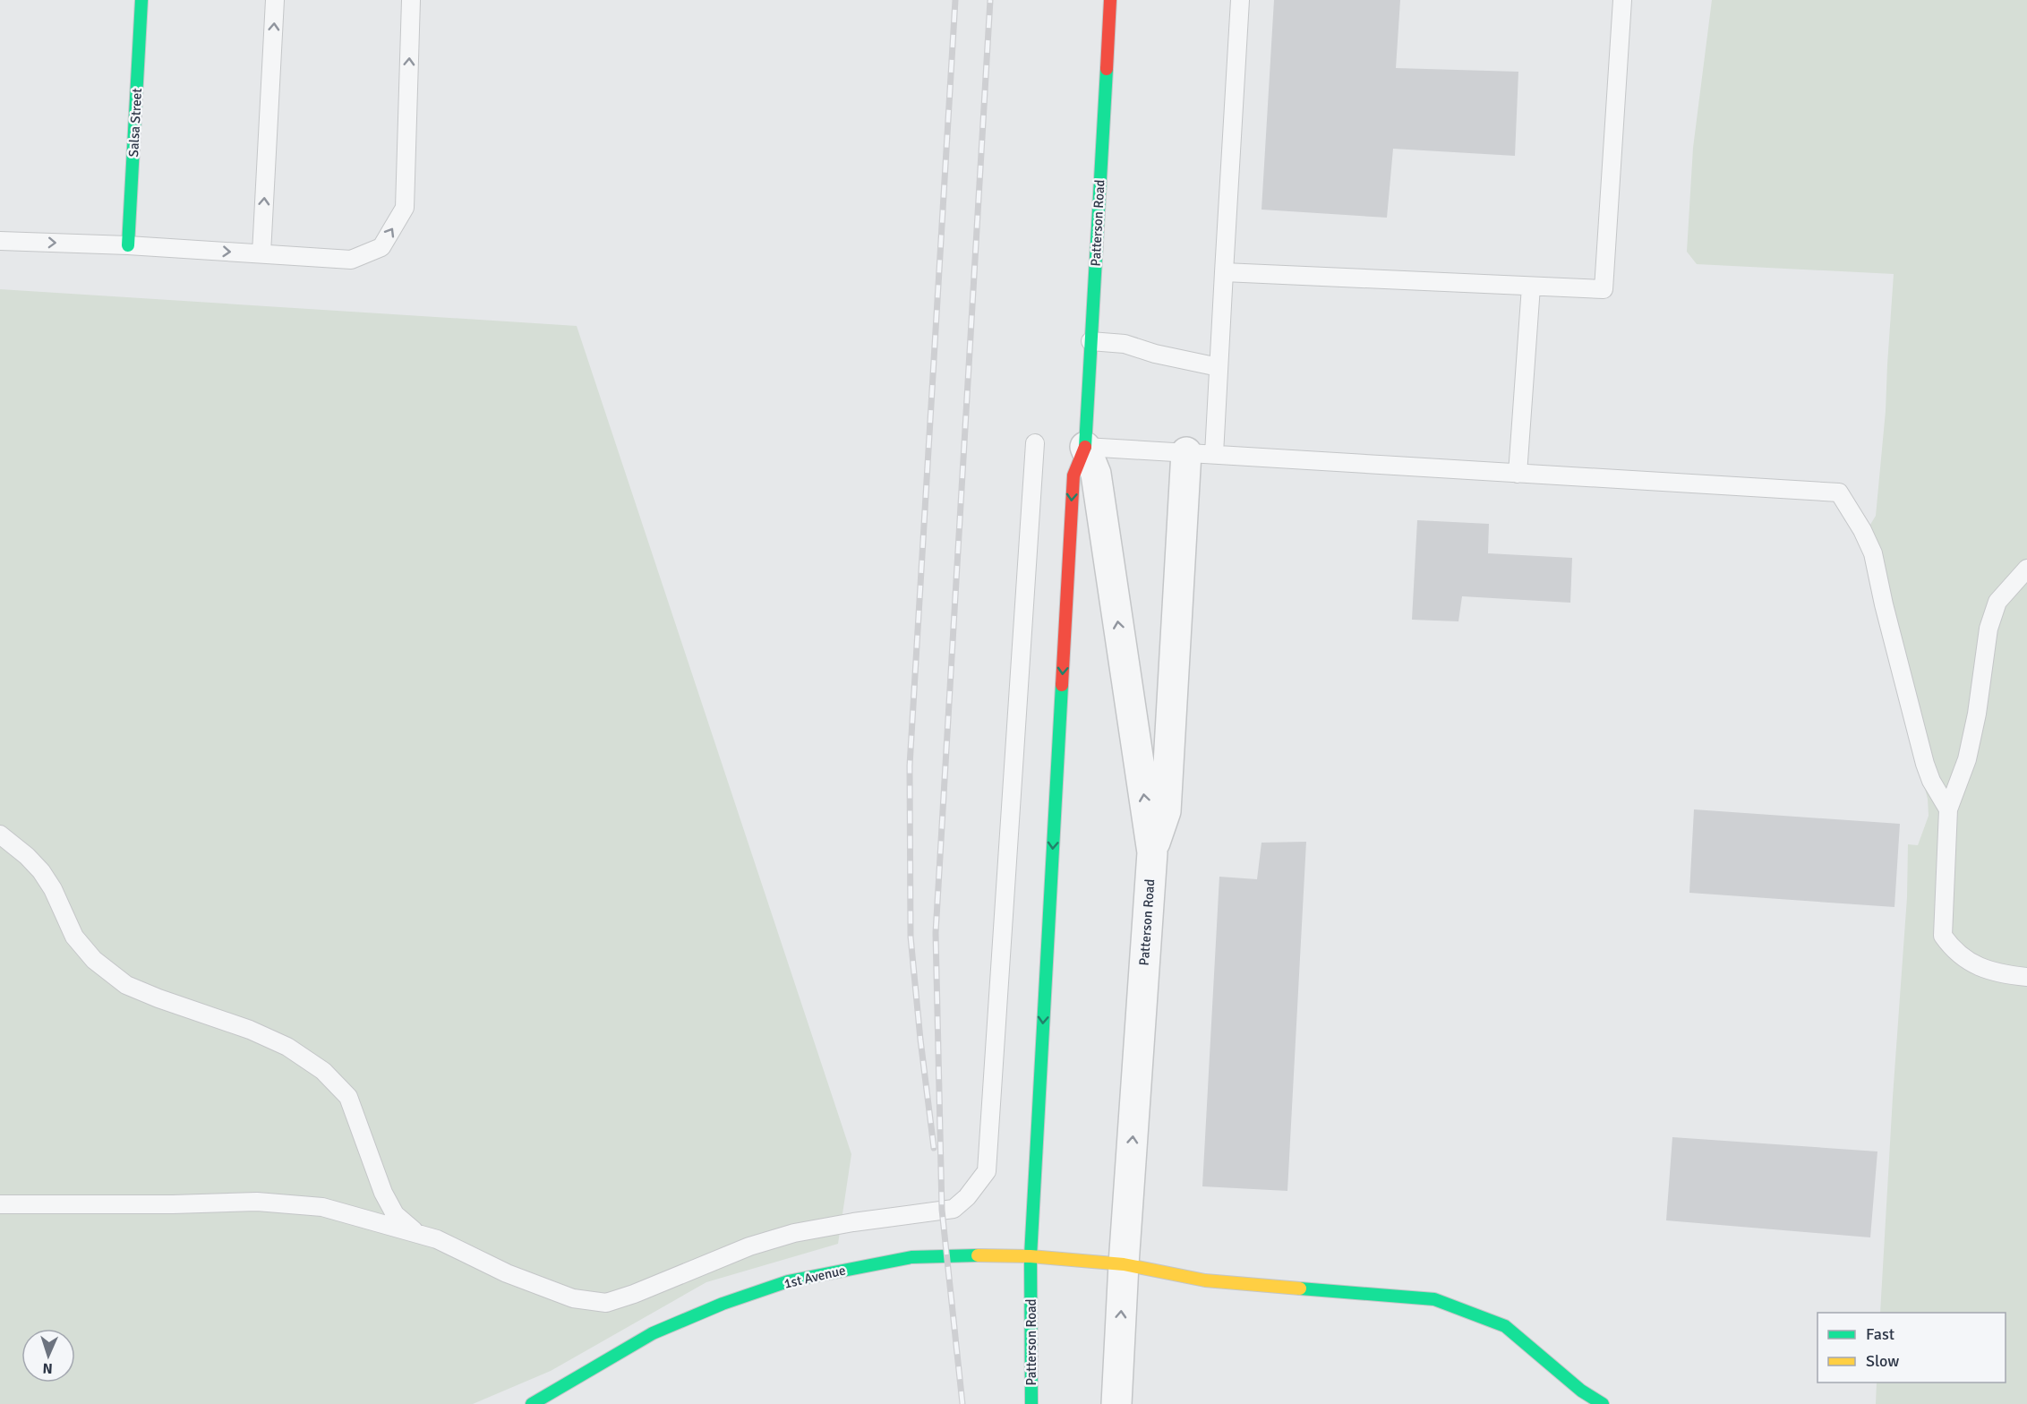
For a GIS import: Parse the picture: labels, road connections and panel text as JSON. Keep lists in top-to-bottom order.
{
  "streets": {
    "street": ["Salsa Street", "Patterson Road", "1st Avenue"]
  },
  "crossings": [
    ["Patterson Road", "1st Avenue"]
  ],
  "legend": ["Fast", "Slow"],
  "north": "bottom"
}
